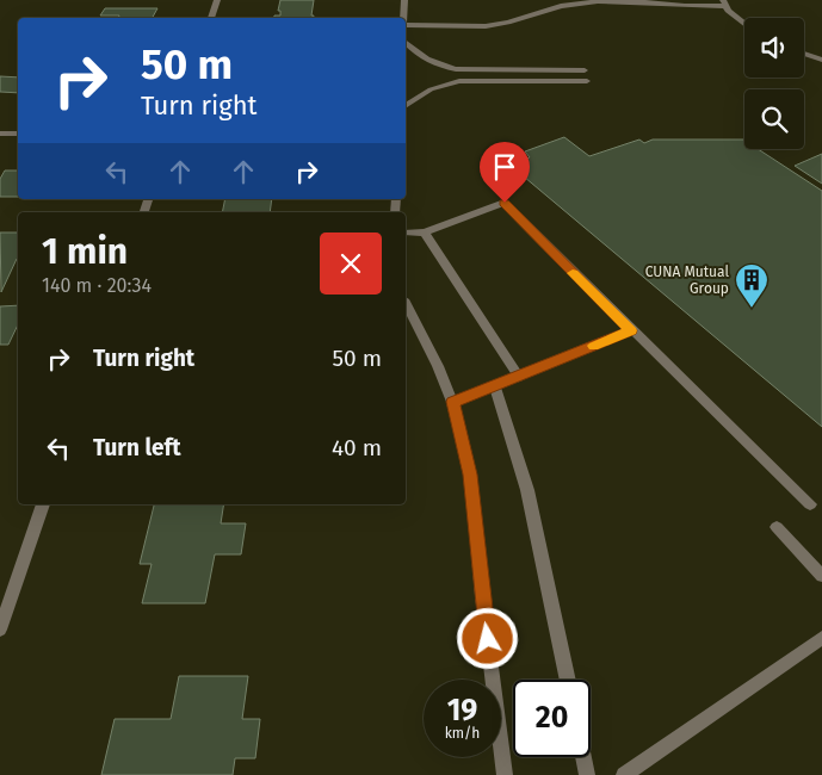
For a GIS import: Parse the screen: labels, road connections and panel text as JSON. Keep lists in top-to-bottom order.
{
  "places": {
    "building": ["CUNA Mutual Group"]
  },
  "page": {
    "turn": ["50 m", "Turn right"],
    "heading": ["1 min", "140 m · 20:34"],
    "list": [
      {
        "name": "Turn right",
        "value": "50 m"
      },
      {
        "name": "Turn left",
        "value": "40 m"
      }
    ],
    "speed": "19 km/h",
    "limit": "20"
  }
}
